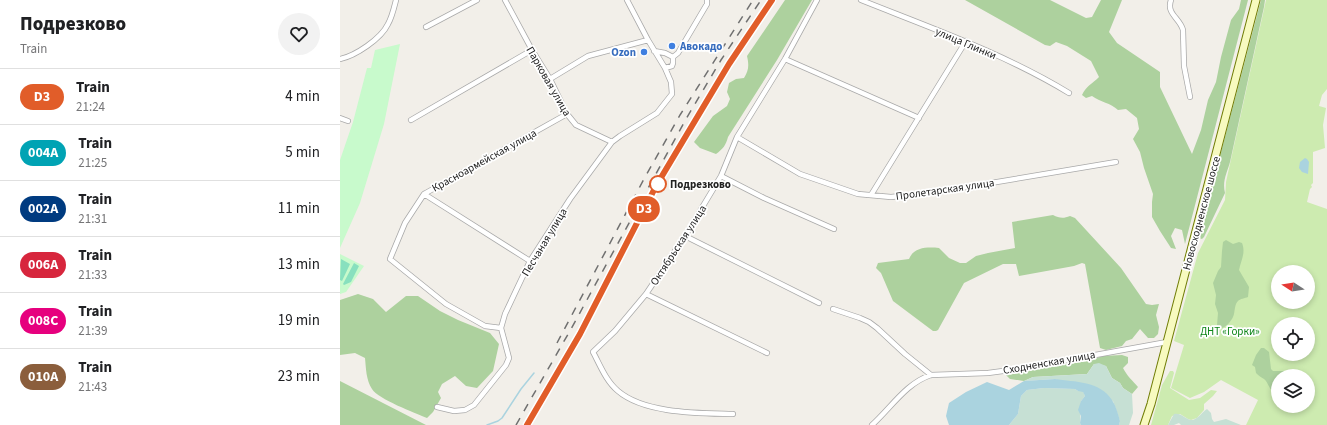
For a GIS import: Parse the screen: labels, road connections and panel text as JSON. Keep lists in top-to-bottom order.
{
  "streets": {
    "main road": ["Новосходненское шоссе"],
    "street": [
      "улица Глинки",
      "Парковая улица",
      "Красноармейская улица",
      "Пролетарская улица",
      "Песчаная улица",
      "Октябрьская улица",
      "Сходненская улица"
    ]
  },
  "crossings": [
    ["Парковая улица", "Красноармейская улица"],
    ["Парковая улица", "Песчаная улица"],
    ["Красноармейская улица", "Песчаная улица"],
    ["Пролетарская улица", "Октябрьская улица"],
    ["Новосходненское шоссе", "Сходненская улица"]
  ],
  "parks": ["ДНТ «Горки»"],
  "places": ["Авокадо", "Ozon", "Подрезково"],
  "north": "left",
  "page": {
    "heading": ["Подрезково", "Train"],
    "on_map": "D3",
    "list": [
      {
        "mark": "D3",
        "name": "Train",
        "note": "21:24",
        "value": "4 min"
      },
      {
        "mark": "004А",
        "name": "Train",
        "note": "21:25",
        "value": "5 min"
      },
      {
        "mark": "002А",
        "name": "Train",
        "note": "21:31",
        "value": "11 min"
      },
      {
        "mark": "006А",
        "name": "Train",
        "note": "21:33",
        "value": "13 min"
      },
      {
        "mark": "008С",
        "name": "Train",
        "note": "21:39",
        "value": "19 min"
      },
      {
        "mark": "010А",
        "name": "Train",
        "note": "21:43",
        "value": "23 min"
      }
    ]
  }
}
